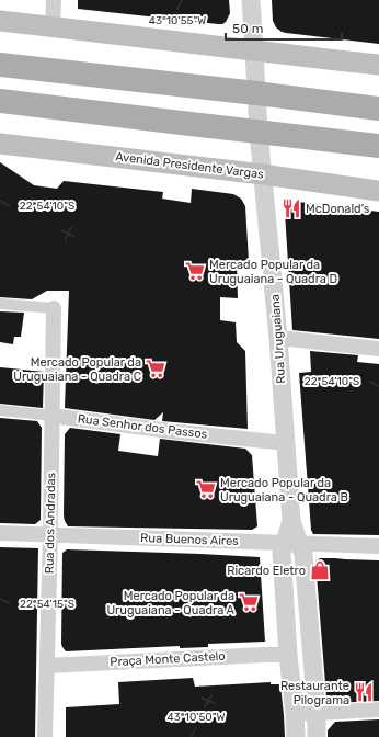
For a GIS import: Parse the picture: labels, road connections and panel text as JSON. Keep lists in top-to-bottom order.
{
  "streets": {
    "main road": ["Avenida Presidente Vargas"],
    "street": [
      "Rua Uruguaiana",
      "Rua Senhor dos Passos",
      "Rua dos Andradas",
      "Rua Buenos Aires",
      "Praça Monte Castelo"
    ]
  },
  "crossings": [
    ["Avenida Presidente Vargas", "Rua Uruguaiana"],
    ["Rua Uruguaiana", "Rua Senhor dos Passos"],
    ["Rua Uruguaiana", "Rua Buenos Aires"],
    ["Rua Uruguaiana", "Praça Monte Castelo"],
    ["Rua Senhor dos Passos", "Rua dos Andradas"],
    ["Rua dos Andradas", "Rua Buenos Aires"],
    ["Rua dos Andradas", "Praça Monte Castelo"]
  ],
  "places": {
    "restaurant": ["McDonald's", "Restaurante Pilograma"],
    "supermarket": [
      "Mercado Popular da Uruguaiana - Quadra D",
      "Mercado Popular da Uruguaiana - Quadra C",
      "Mercado Popular da Uruguaiana - Quadra B",
      "Mercado Popular da Uruguaiana - Quadra A"
    ],
    "shop": ["Ricardo Eletro"]
  },
  "scale_bar": "50 m",
  "coordinates": [
    "43°10'55\"W",
    "22°54'10\"S",
    "22°54'15\"S",
    "43°10'50\"W"
  ]
}
